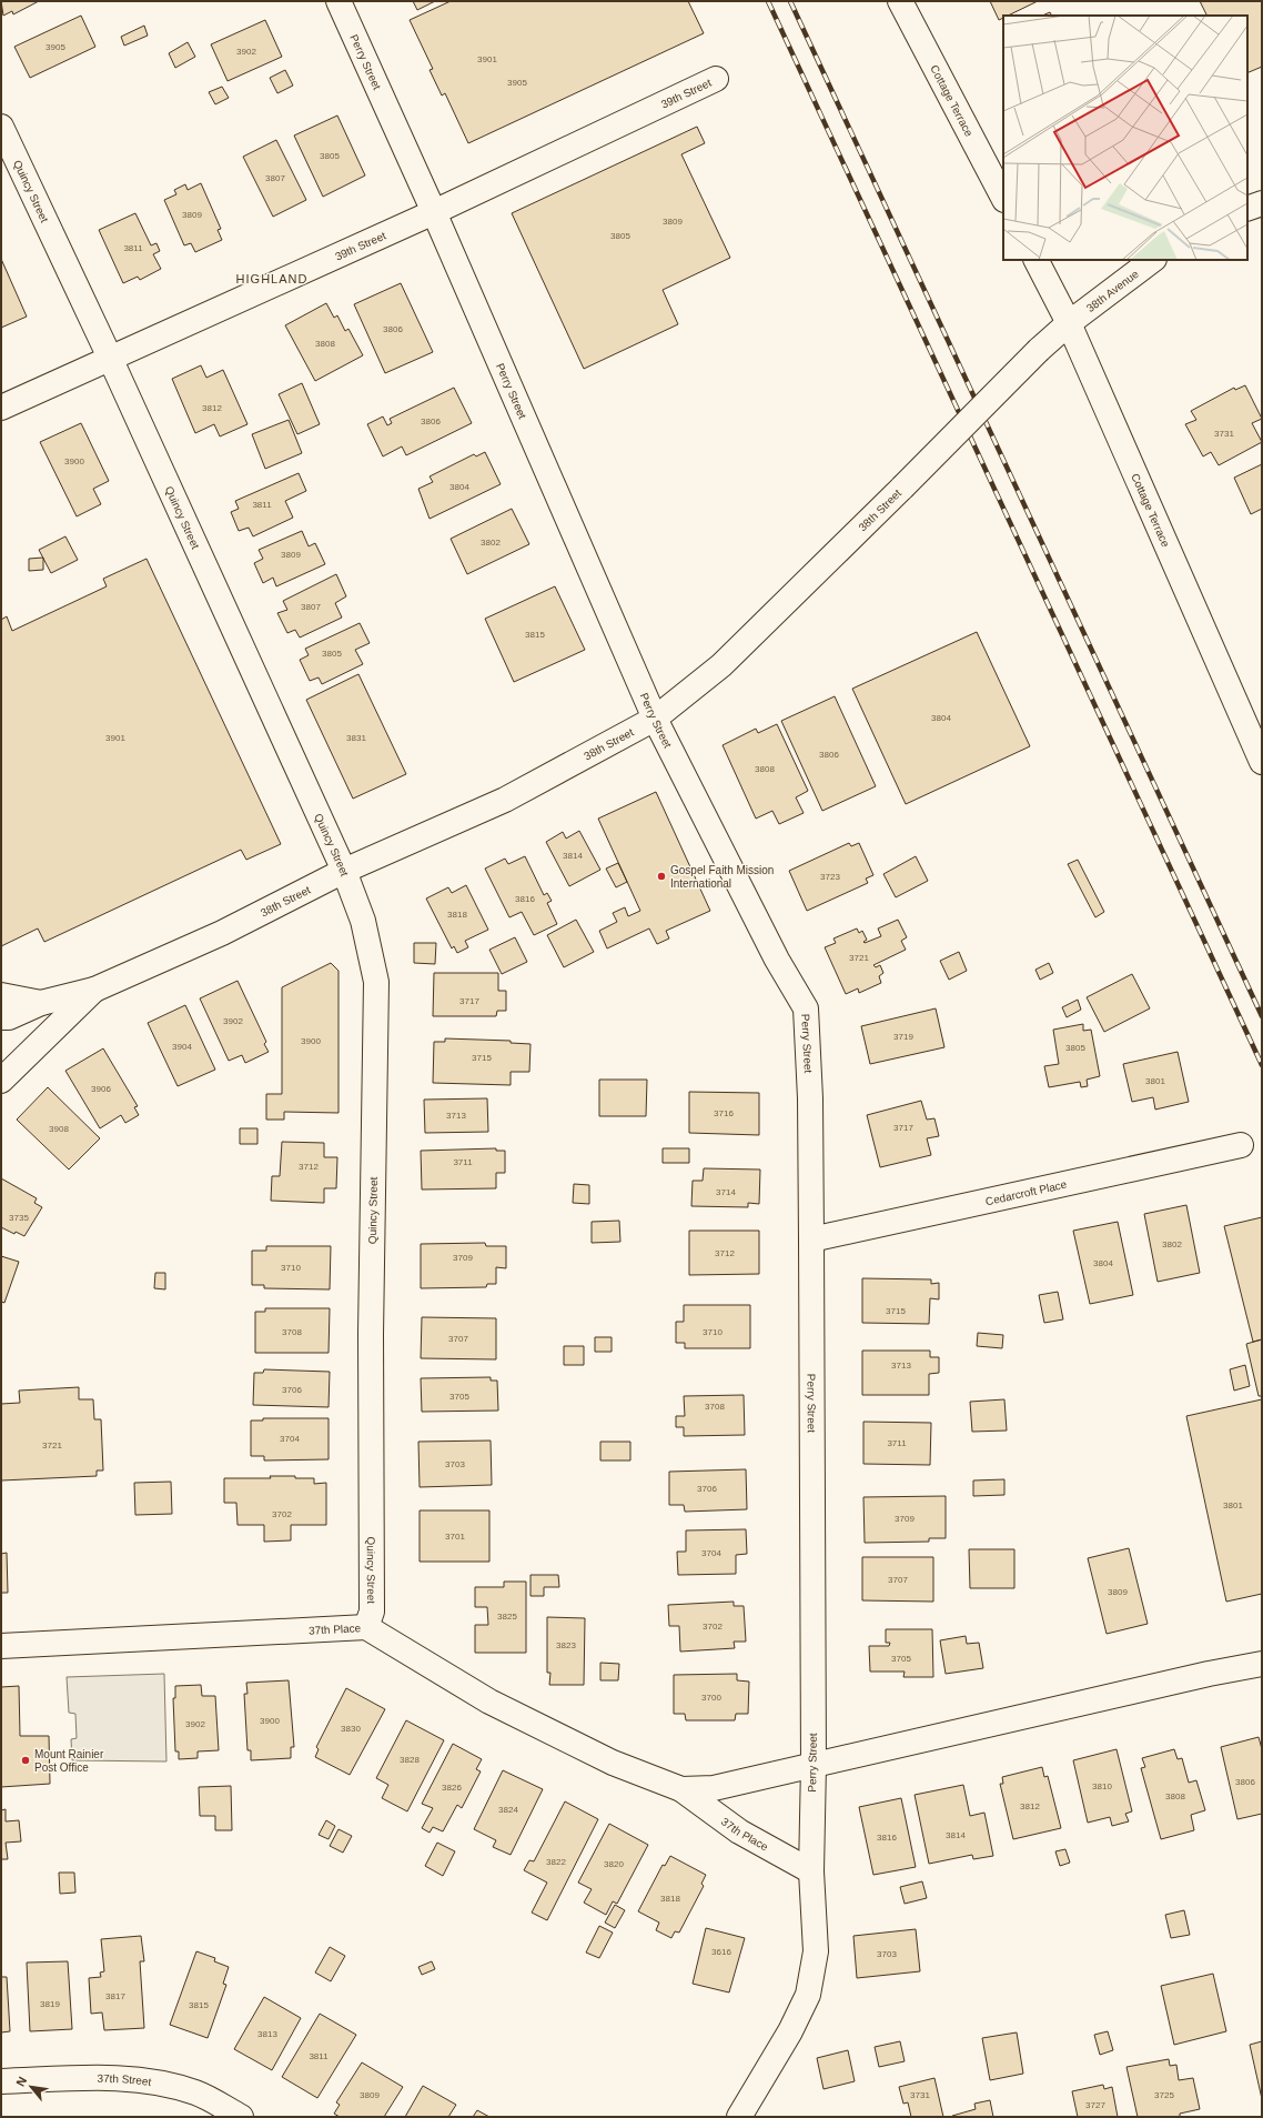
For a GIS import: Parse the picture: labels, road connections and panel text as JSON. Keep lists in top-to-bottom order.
{
  "streets": {
    "street": [
      "Perry Street",
      "39th Street",
      "Cottage Terrace",
      "Quincy Street",
      "38th Avenue",
      "38th Street",
      "Cedarcroft Place",
      "37th Place",
      "37th Street"
    ]
  },
  "crossings": [
    ["Perry Street", "39th Street"],
    ["Perry Street", "38th Street"],
    ["Perry Street", "Cedarcroft Place"],
    ["Perry Street", "37th Place"],
    ["39th Street", "Quincy Street"],
    ["Cottage Terrace", "38th Avenue"],
    ["Cottage Terrace", "38th Street"],
    ["Quincy Street", "38th Street"],
    ["Quincy Street", "37th Place"],
    ["38th Avenue", "38th Street"]
  ],
  "districts": ["HIGHLAND"],
  "places": ["Gospel Faith Mission International", "Mount Rainier Post Office"],
  "house_numbers": [
    "3905",
    "3902",
    "3901",
    "3905",
    "3805",
    "3807",
    "3809",
    "3809",
    "3805",
    "3811",
    "3806",
    "3808",
    "3812",
    "3806",
    "3731",
    "3900",
    "3804",
    "3811",
    "3802",
    "3809",
    "3807",
    "3815",
    "3805",
    "3804",
    "3901",
    "3831",
    "3806",
    "3808",
    "3814",
    "3723",
    "3816",
    "3818",
    "3721",
    "3717",
    "3902",
    "3719",
    "3900",
    "3904",
    "3805",
    "3715",
    "3801",
    "3906",
    "3716",
    "3713",
    "3717",
    "3908",
    "3711",
    "3712",
    "3714",
    "3735",
    "3802",
    "3712",
    "3709",
    "3804",
    "3710",
    "3715",
    "3708",
    "3710",
    "3707",
    "3713",
    "3706",
    "3705",
    "3708",
    "3704",
    "3711",
    "3721",
    "3703",
    "3706",
    "3801",
    "3702",
    "3709",
    "3701",
    "3704",
    "3707",
    "3809",
    "3825",
    "3702",
    "3823",
    "3705",
    "3700",
    "3900",
    "3902",
    "3830",
    "3828",
    "3806",
    "3810",
    "3826",
    "3808",
    "3812",
    "3824",
    "3814",
    "3816",
    "3822",
    "3820",
    "3818",
    "3616",
    "3703",
    "3817",
    "3819",
    "3815",
    "3813",
    "3811",
    "3809",
    "3731",
    "3725",
    "3727"
  ],
  "north": "top left"
}
